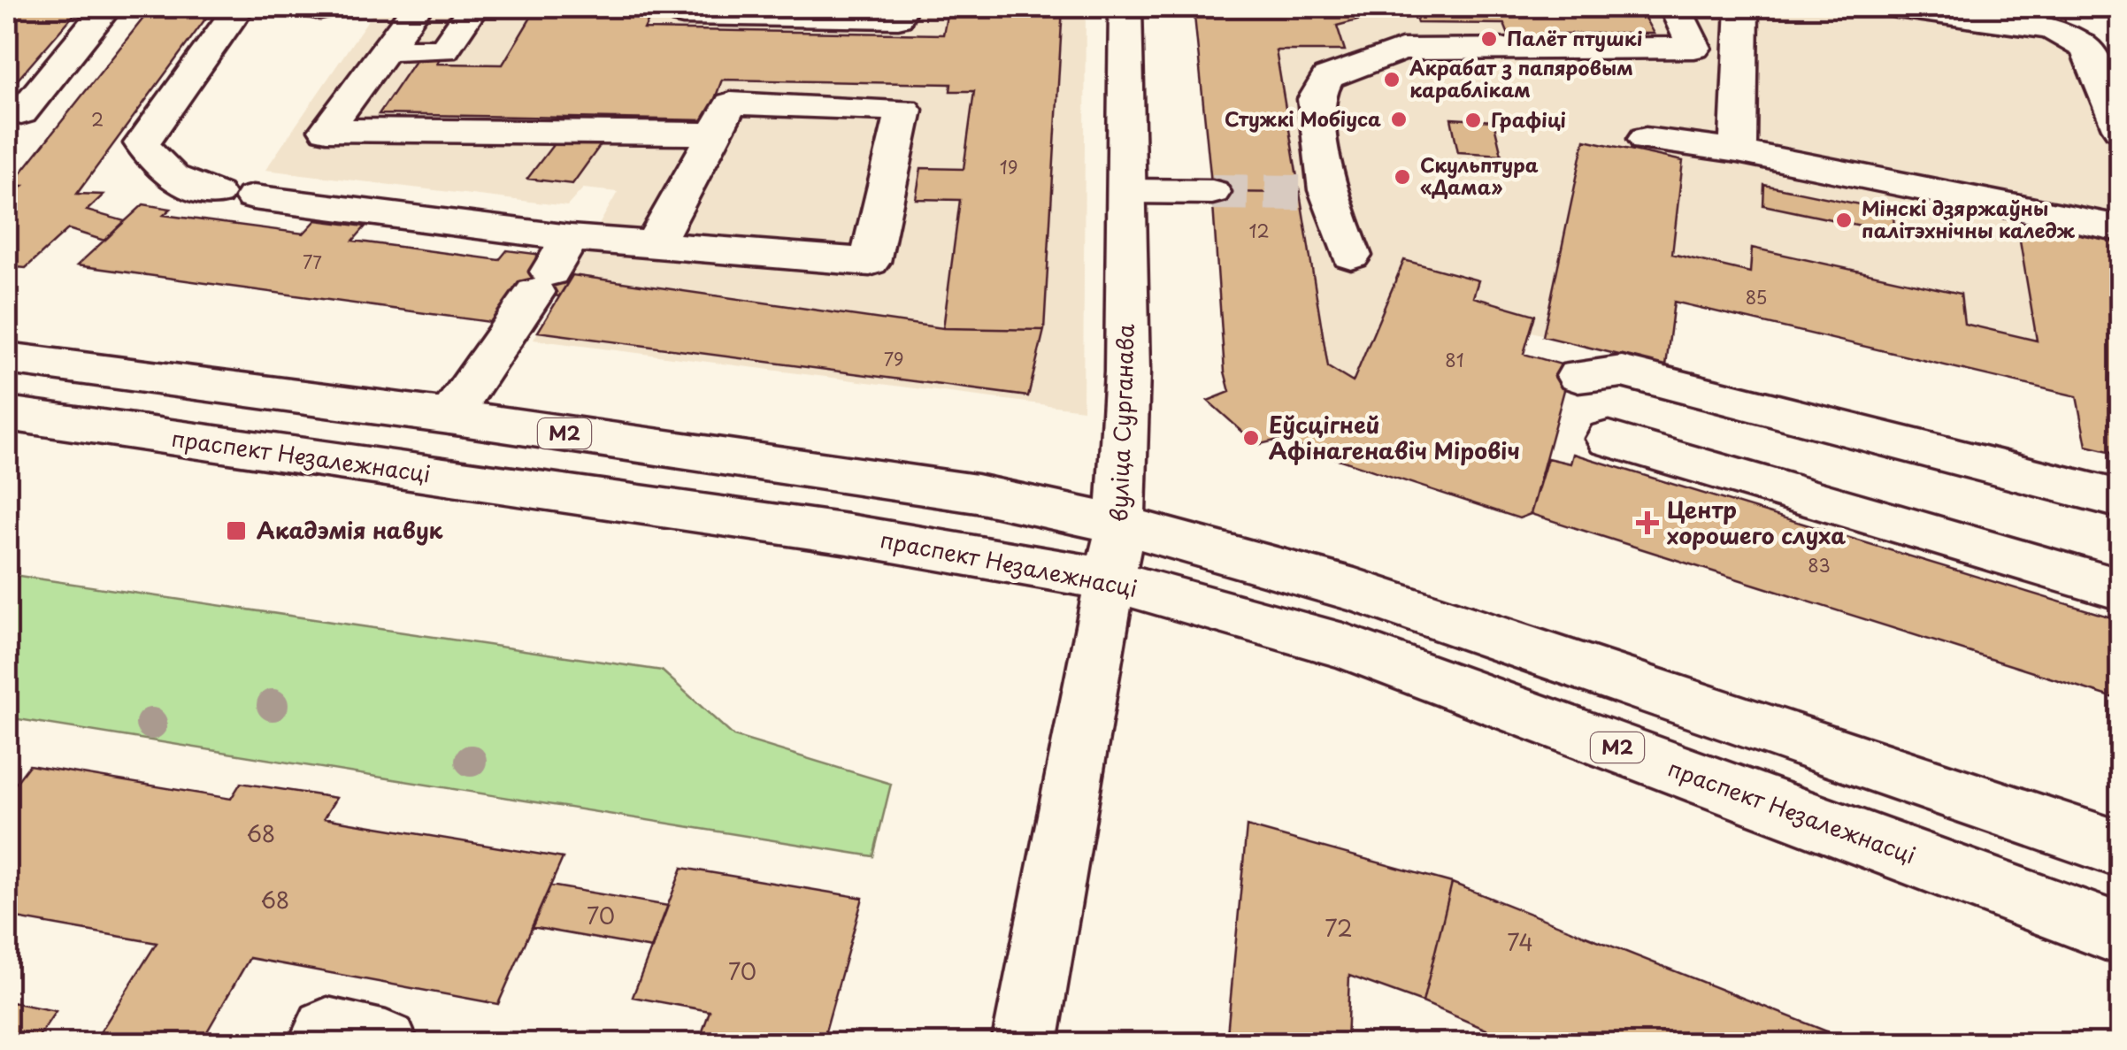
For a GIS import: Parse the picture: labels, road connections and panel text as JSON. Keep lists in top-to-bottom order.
{
  "streets": {
    "main road": ["вуліца Сурганава", "М2", "праспект Незалежнасці"]
  },
  "crossings": [
    ["вуліца Сурганава", "М2"],
    ["вуліца Сурганава", "праспект Незалежнасці"]
  ],
  "places": {
    "other": [
      "Палёт птушкі",
      "Акрабат з папяровым караблікам",
      "Стужкі Мобіуса",
      "Графіці",
      "Скульптура «Дама»",
      "Мінскі дзяржаўны палітэхнічны каледж",
      "Еўсцігней Афінагенавіч Міровіч"
    ],
    "health": ["Центр хорошего слуха"],
    "transit": ["Акадэмія навук"]
  },
  "house_numbers": [
    "2",
    "19",
    "12",
    "77",
    "85",
    "79",
    "81",
    "83",
    "68",
    "68",
    "70",
    "72",
    "74",
    "70"
  ]
}
